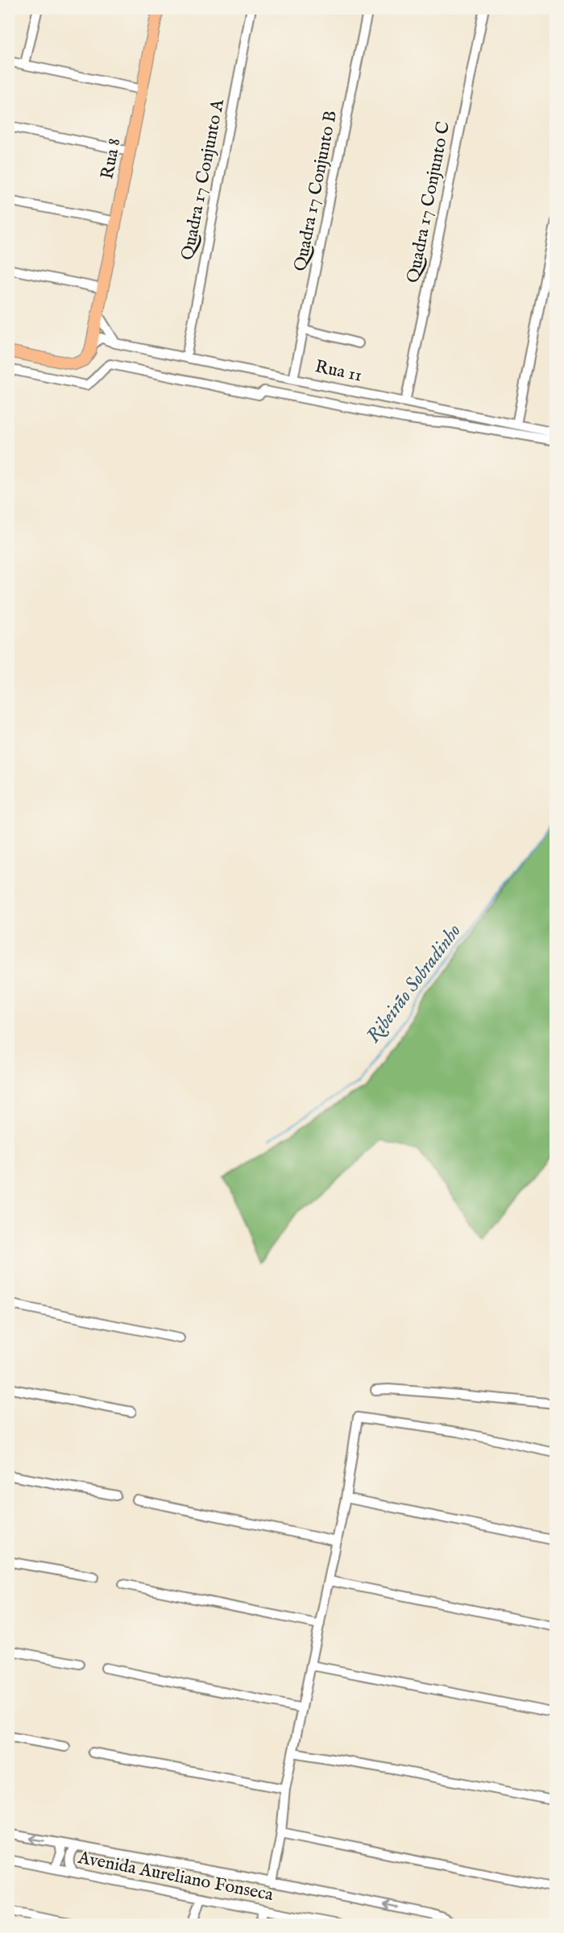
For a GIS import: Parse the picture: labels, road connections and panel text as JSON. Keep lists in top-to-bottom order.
{
  "streets": {
    "main road": ["Rua 8"],
    "street": [
      "Quadra 17 Conjunto A",
      "Quadra 17 Conjunto B",
      "Quadra 17 Conjunto C",
      "Rua 11",
      "Avenida Aureliano Fonseca"
    ]
  },
  "crossings": [
    ["Quadra 17 Conjunto A", "Rua 11"],
    ["Quadra 17 Conjunto B", "Rua 11"],
    ["Quadra 17 Conjunto C", "Rua 11"]
  ],
  "water": ["Ribeirão Sobradinho"]
}
